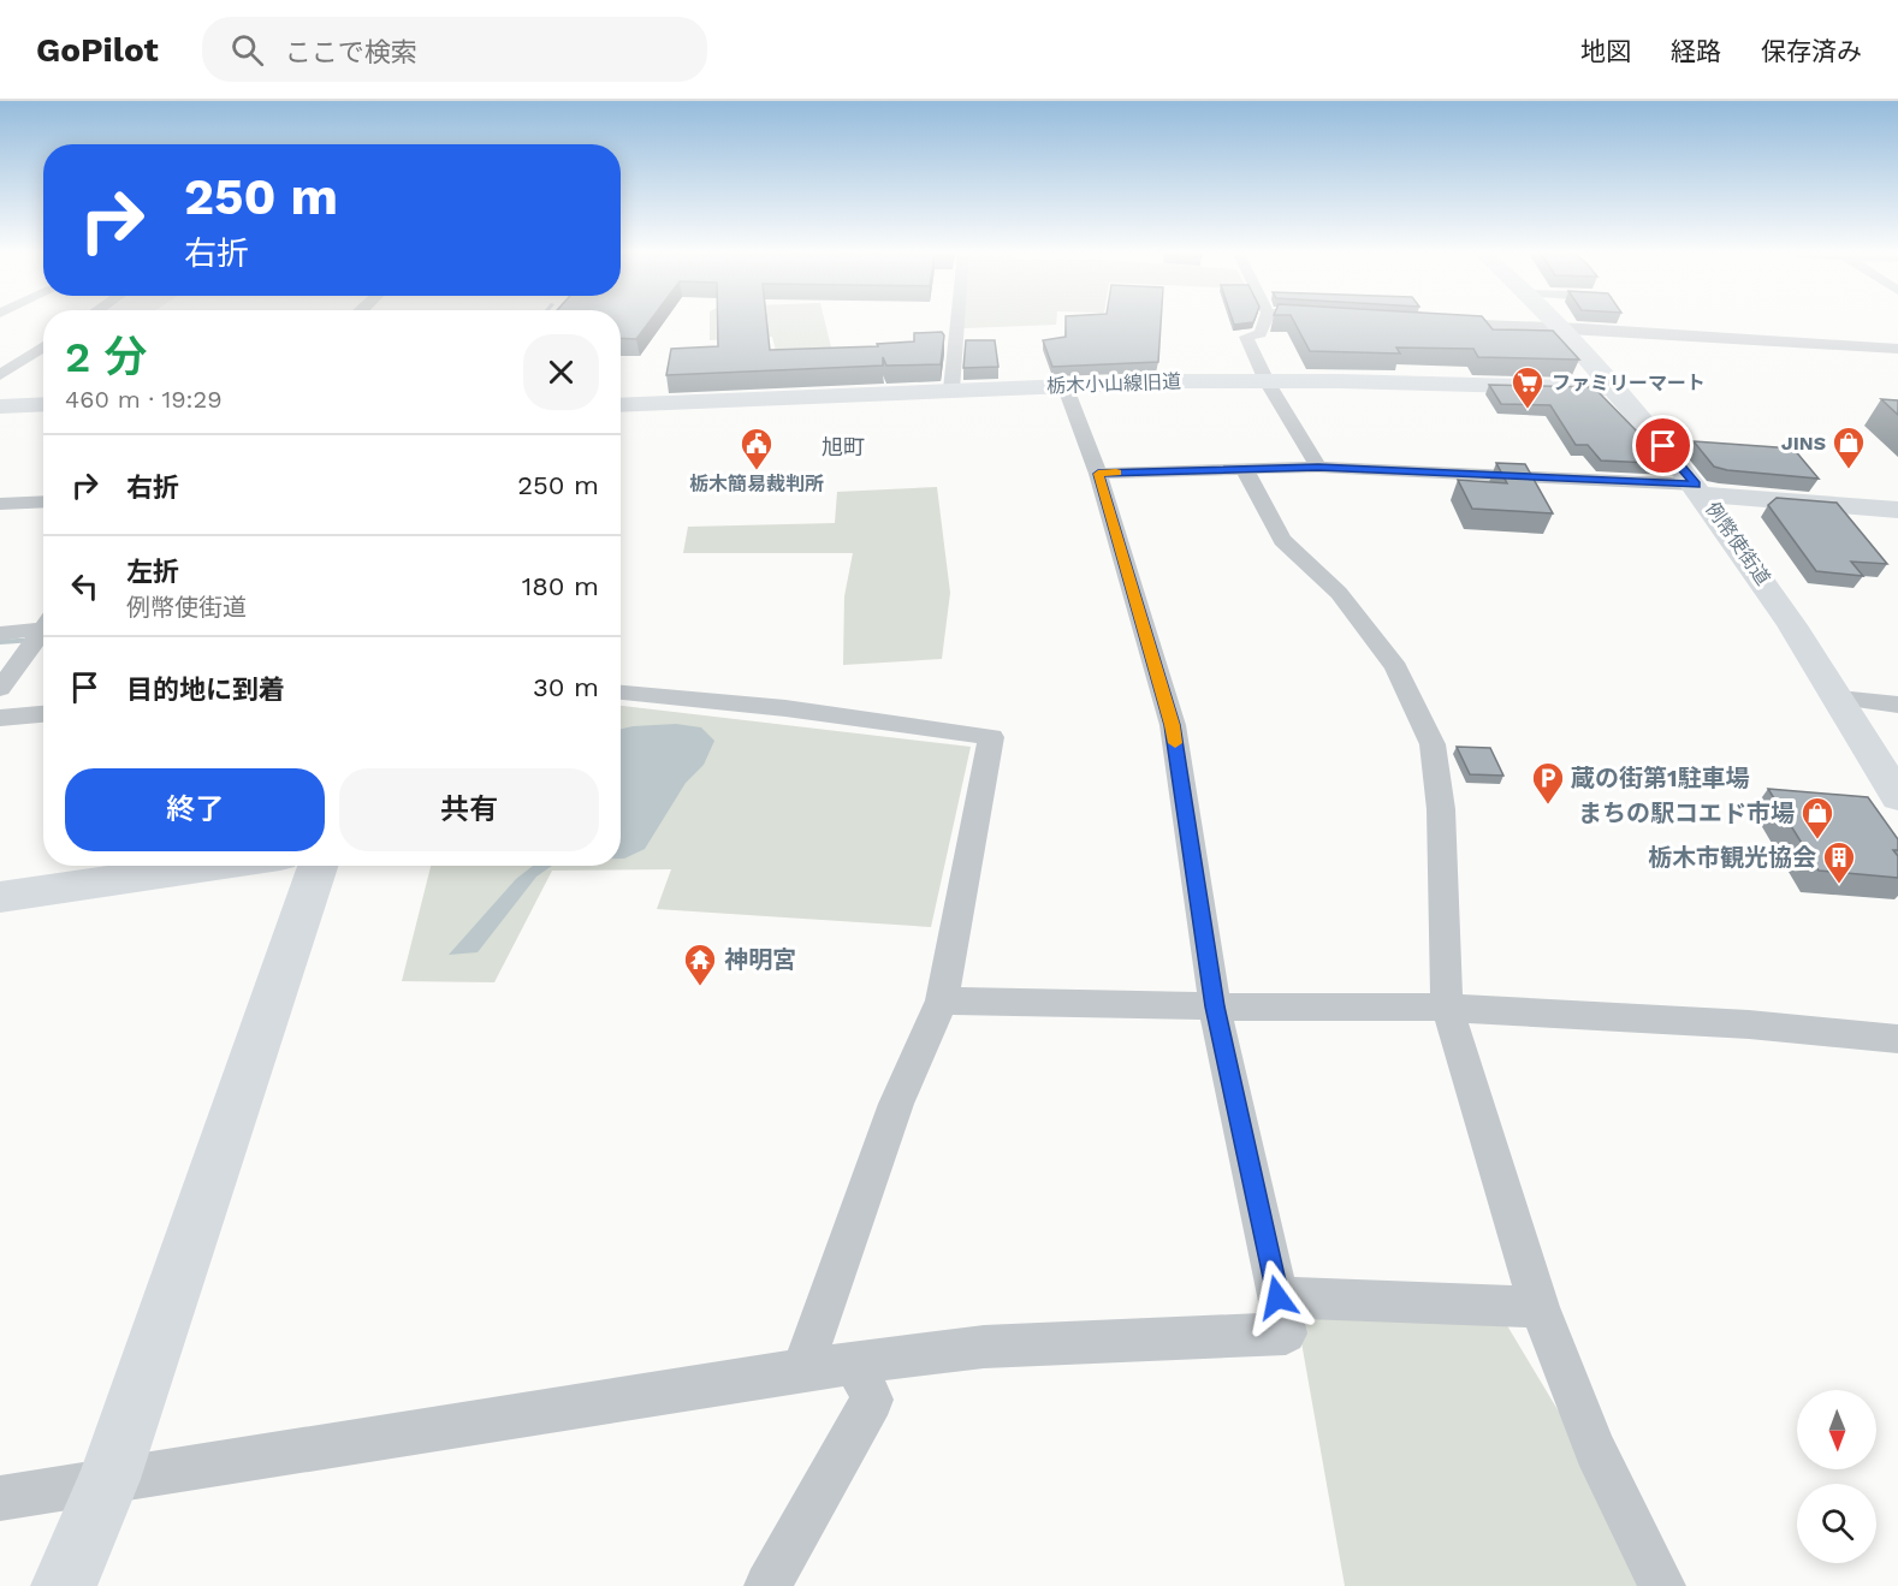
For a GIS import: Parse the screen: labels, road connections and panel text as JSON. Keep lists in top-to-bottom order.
{
  "streets": {
    "street": ["栃木小山線旧道", "例幣使街道"]
  },
  "crossings": [
    ["栃木小山線旧道", "例幣使街道"]
  ],
  "districts": ["旭町"],
  "places": {
    "supermarket": ["ファミリーマート"],
    "shop": ["JINS", "まちの駅コエド市場"],
    "public building": ["栃木簡易裁判所"],
    "parking": ["蔵の街第1駐車場"],
    "building": ["栃木市観光協会"],
    "temple": ["神明宮"]
  },
  "north": "bottom",
  "page": {
    "header": "GoPilot",
    "search": "ここで検索",
    "nav": ["地図", "経路", "保存済み"],
    "turn": ["250 m", "右折"],
    "heading": ["2 分", "460 m · 19:29"],
    "list": [
      {
        "name": "右折",
        "value": "250 m"
      },
      {
        "name": "左折",
        "note": "例幣使街道",
        "value": "180 m"
      },
      {
        "name": "目的地に到着",
        "value": "30 m"
      }
    ],
    "buttons": ["終了", "共有"]
  }
}
